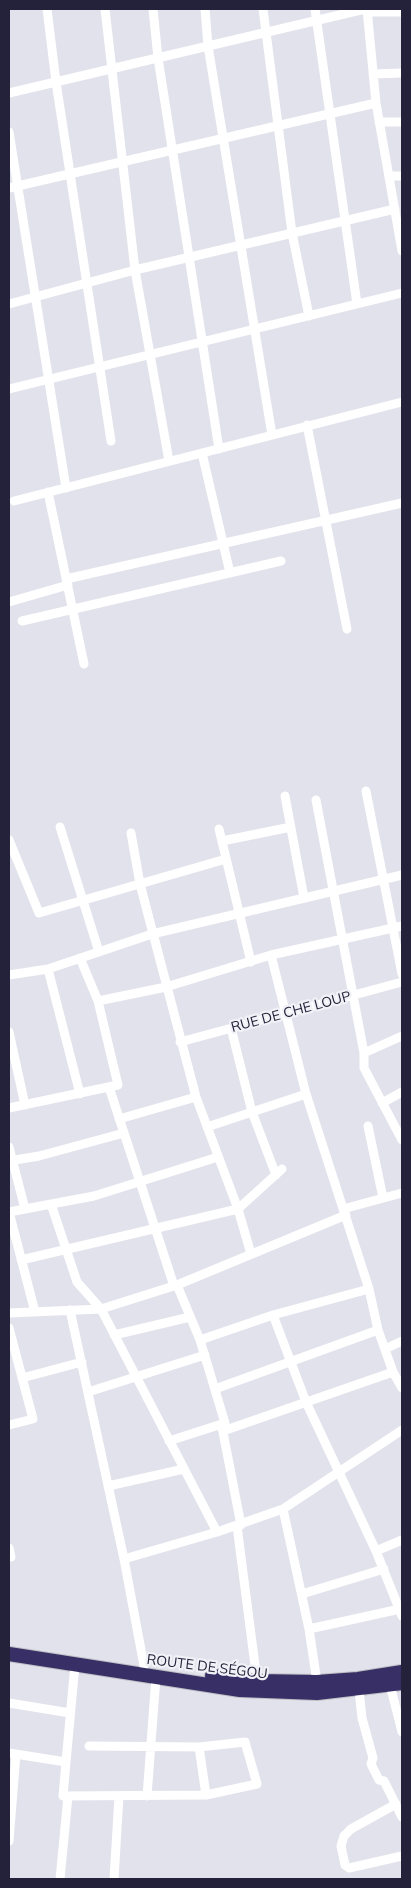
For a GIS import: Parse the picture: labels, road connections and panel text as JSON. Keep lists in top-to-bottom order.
{
  "streets": {
    "highway": ["ROUTE DE SÉGOU"],
    "street": ["RUE DE CHE LOUP"]
  }
}
